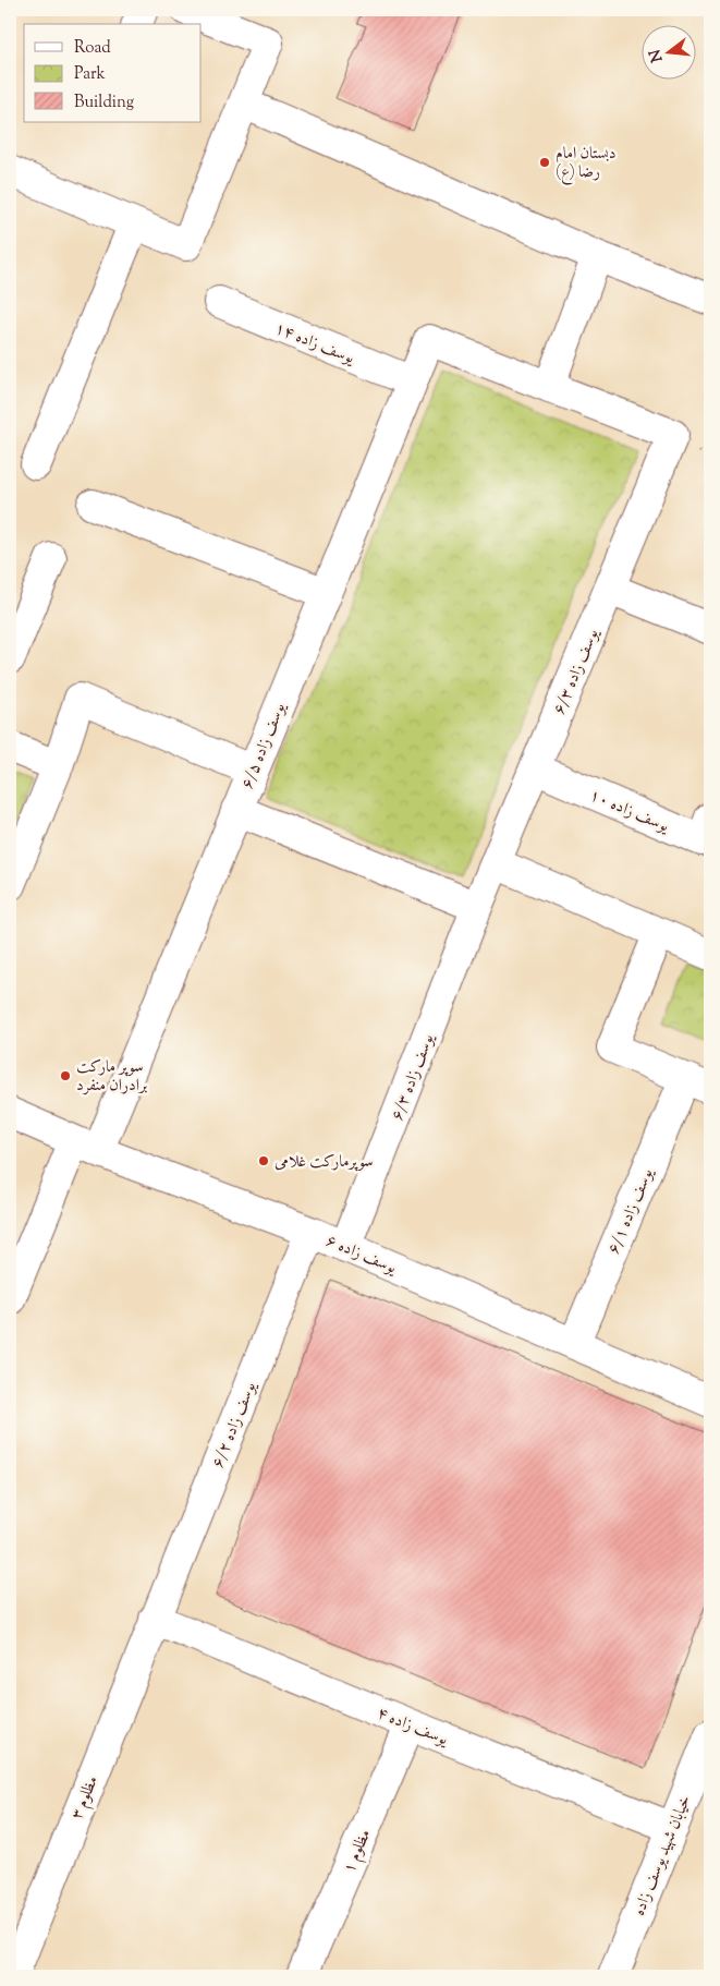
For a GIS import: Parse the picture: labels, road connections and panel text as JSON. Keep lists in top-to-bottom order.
{
  "streets": {
    "street": [
      "یوسف زاده ۱۴",
      "یوسف زاده ۶/۳",
      "یوسف زاده ۶/۵",
      "یوسف زاده ۱۰",
      "یوسف زاده ۶/۱",
      "یوسف زاده ۶",
      "یوسف زاده ۶/۲",
      "یوسف زاده ۴",
      "مظلوم ۳",
      "مظلوم ۱",
      "خیابان شهید یوسف زاده"
    ]
  },
  "crossings": [
    ["یوسف زاده ۱۴", "یوسف زاده ۶/۵"],
    ["یوسف زاده ۶/۳", "یوسف زاده ۶/۵"],
    ["یوسف زاده ۶/۳", "یوسف زاده ۱۰"],
    ["یوسف زاده ۶/۳", "یوسف زاده ۶"],
    ["یوسف زاده ۶/۵", "یوسف زاده ۶"],
    ["یوسف زاده ۶/۱", "یوسف زاده ۶"],
    ["یوسف زاده ۶", "یوسف زاده ۶/۲"],
    ["یوسف زاده ۶/۲", "یوسف زاده ۴"],
    ["یوسف زاده ۶/۲", "مظلوم ۳"],
    ["یوسف زاده ۴", "مظلوم ۳"],
    ["یوسف زاده ۴", "مظلوم ۱"],
    ["یوسف زاده ۴", "خیابان شهید یوسف زاده"]
  ],
  "places": ["دبستان امام رضا (ع)", "سوپر مارکت برادران منفرد", "سوپرمارکت غلامی"],
  "legend": ["Road", "Park", "Building"],
  "north": "left"
}
